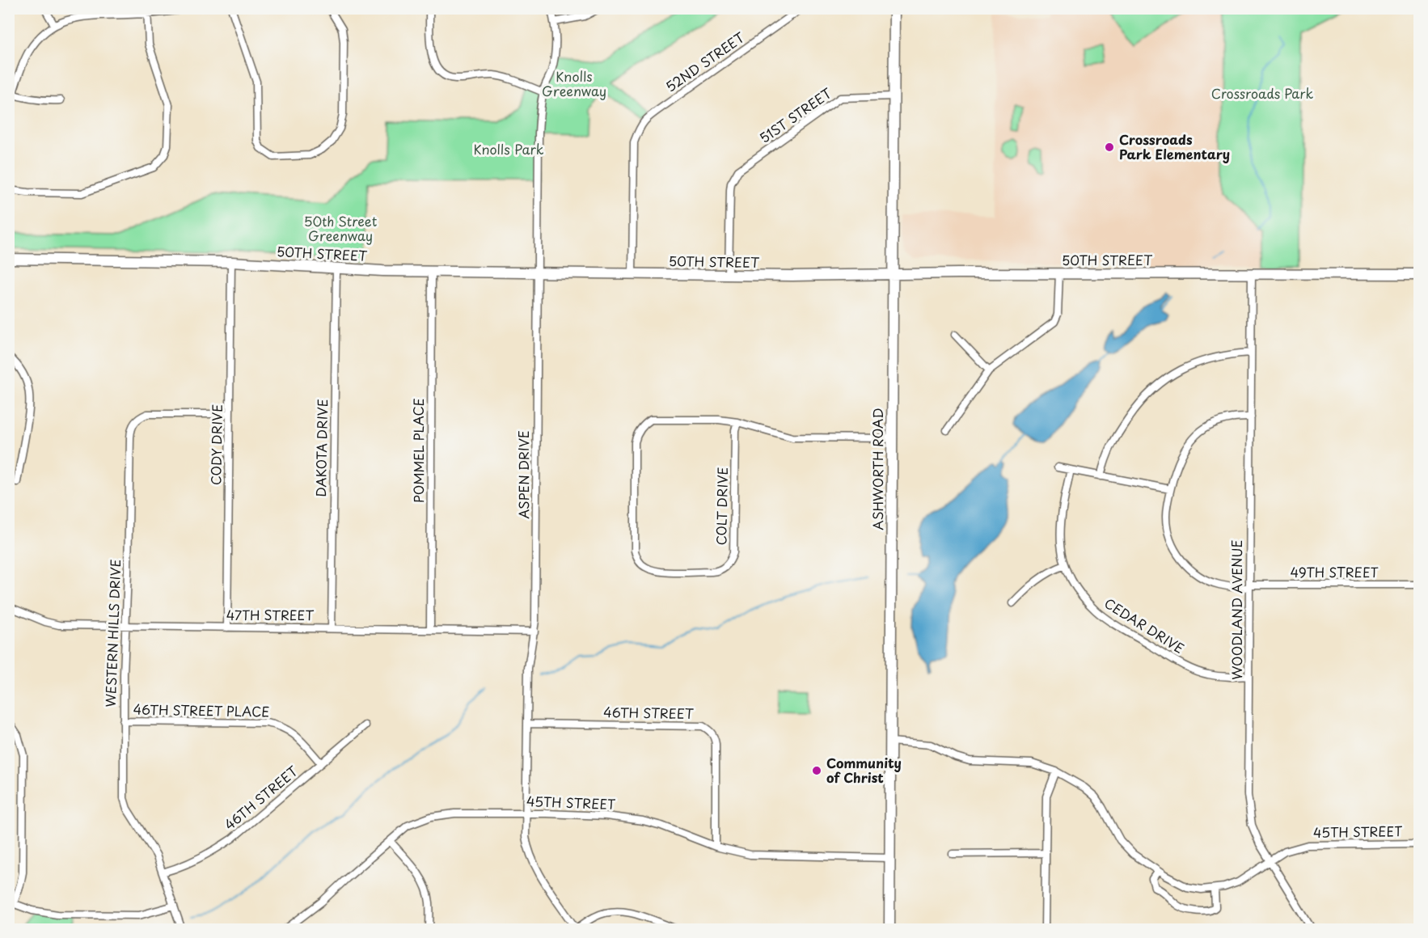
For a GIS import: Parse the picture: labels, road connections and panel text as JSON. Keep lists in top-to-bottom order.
{
  "streets": {
    "main road": ["50TH STREET", "ASHWORTH ROAD"],
    "street": [
      "52ND STREET",
      "51ST STREET",
      "CODY DRIVE",
      "DAKOTA DRIVE",
      "POMMEL PLACE",
      "ASPEN DRIVE",
      "COLT DRIVE",
      "49TH STREET",
      "WOODLAND AVENUE",
      "47TH STREET",
      "CEDAR DRIVE",
      "WESTERN HILLS DRIVE",
      "46TH STREET PLACE",
      "46TH STREET",
      "45TH STREET"
    ]
  },
  "crossings": [
    ["52ND STREET", "50TH STREET"],
    ["51ST STREET", "50TH STREET"],
    ["51ST STREET", "ASHWORTH ROAD"],
    ["50TH STREET", "CODY DRIVE"],
    ["50TH STREET", "DAKOTA DRIVE"],
    ["50TH STREET", "POMMEL PLACE"],
    ["50TH STREET", "ASHWORTH ROAD"],
    ["50TH STREET", "ASPEN DRIVE"],
    ["50TH STREET", "WOODLAND AVENUE"],
    ["CODY DRIVE", "47TH STREET"],
    ["CODY DRIVE", "WESTERN HILLS DRIVE"],
    ["DAKOTA DRIVE", "47TH STREET"],
    ["POMMEL PLACE", "47TH STREET"],
    ["ASHWORTH ROAD", "45TH STREET"],
    ["ASPEN DRIVE", "47TH STREET"],
    ["ASPEN DRIVE", "46TH STREET"],
    ["ASPEN DRIVE", "45TH STREET"],
    ["49TH STREET", "WOODLAND AVENUE"],
    ["WOODLAND AVENUE", "CEDAR DRIVE"],
    ["WOODLAND AVENUE", "45TH STREET"],
    ["47TH STREET", "WESTERN HILLS DRIVE"],
    ["WESTERN HILLS DRIVE", "46TH STREET PLACE"],
    ["WESTERN HILLS DRIVE", "46TH STREET"],
    ["46TH STREET PLACE", "46TH STREET"],
    ["46TH STREET", "45TH STREET"]
  ],
  "parks": [
    "Knolls Greenway",
    "Crossroads Park",
    "Knolls Park",
    "50th Street Greenway"
  ],
  "places": ["Crossroads Park Elementary", "Community of Christ"]
}
